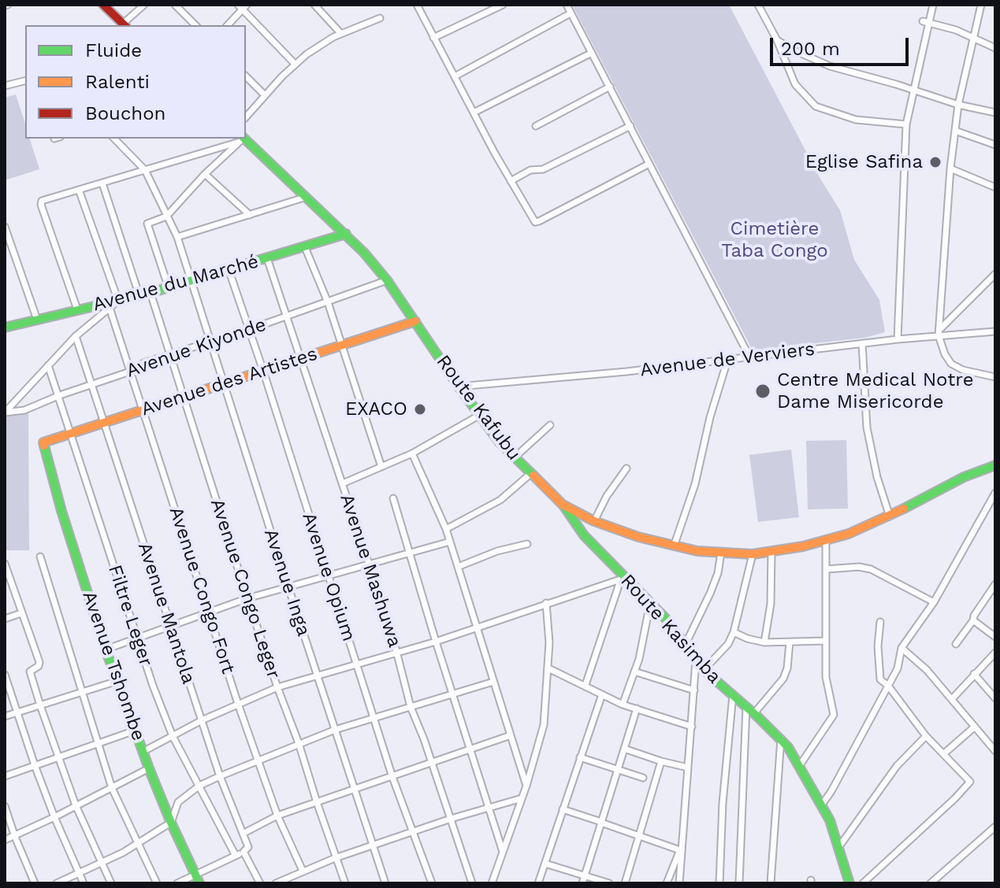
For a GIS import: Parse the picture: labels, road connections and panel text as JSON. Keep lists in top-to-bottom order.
{
  "streets": {
    "street": [
      "Avenue du Marché",
      "Avenue Kiyonde",
      "Avenue de Verviers",
      "Avenue des Artistes",
      "Route Kafubu",
      "Avenue Mashuwa",
      "Avenue Opium",
      "Avenue Inga",
      "Avenue Congo Leger",
      "Avenue Congo Fort",
      "Avenue Mantola",
      "Filtre Leger",
      "Route Kasimba",
      "Avenue Tshombe"
    ]
  },
  "crossings": [
    ["Avenue du Marché", "Route Kafubu"],
    ["Avenue du Marché", "Avenue Mashuwa"],
    ["Avenue du Marché", "Avenue Opium"],
    ["Avenue du Marché", "Avenue Inga"],
    ["Avenue du Marché", "Avenue Congo Leger"],
    ["Avenue Kiyonde", "Route Kafubu"],
    ["Avenue Kiyonde", "Avenue Mashuwa"],
    ["Avenue Kiyonde", "Avenue Opium"],
    ["Avenue Kiyonde", "Avenue Inga"],
    ["Avenue Kiyonde", "Avenue Congo Leger"],
    ["Avenue Kiyonde", "Avenue Congo Fort"],
    ["Avenue Kiyonde", "Avenue Mantola"],
    ["Avenue Kiyonde", "Filtre Leger"],
    ["Avenue de Verviers", "Route Kafubu"],
    ["Avenue des Artistes", "Route Kafubu"],
    ["Avenue des Artistes", "Avenue Mashuwa"],
    ["Avenue des Artistes", "Avenue Opium"],
    ["Avenue des Artistes", "Avenue Inga"],
    ["Avenue des Artistes", "Avenue Congo Leger"],
    ["Avenue des Artistes", "Avenue Congo Fort"],
    ["Avenue des Artistes", "Avenue Mantola"],
    ["Avenue des Artistes", "Filtre Leger"],
    ["Avenue des Artistes", "Avenue Tshombe"],
    ["Route Kafubu", "Route Kasimba"]
  ],
  "parks": ["Cimetière Taba Congo"],
  "places": ["Eglise Safina", "Centre Medical Notre Dame Misericorde", "EXACO"],
  "legend": ["Fluide", "Ralenti", "Bouchon"],
  "scale_bar": "200 m"
}
